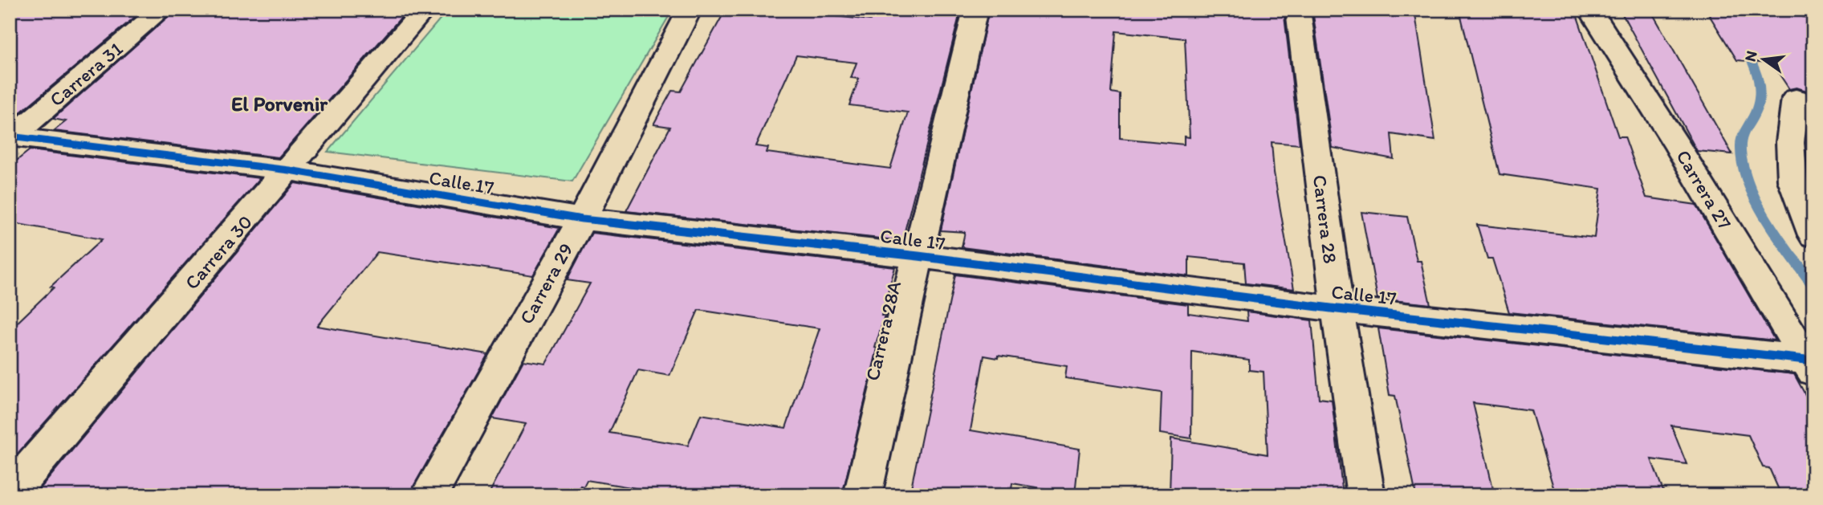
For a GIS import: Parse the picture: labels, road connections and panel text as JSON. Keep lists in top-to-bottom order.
{
  "streets": {
    "street": [
      "Carrera 31",
      "Calle 17",
      "Carrera 27",
      "Carrera 28",
      "Carrera 30",
      "Carrera 29",
      "Carrera 28A"
    ]
  },
  "crossings": [
    ["Carrera 31", "Calle 17"],
    ["Calle 17", "Carrera 27"],
    ["Calle 17", "Carrera 28"],
    ["Calle 17", "Carrera 30"],
    ["Calle 17", "Carrera 29"],
    ["Calle 17", "Carrera 28A"]
  ],
  "districts": ["El Porvenir"],
  "north": "left"
}
